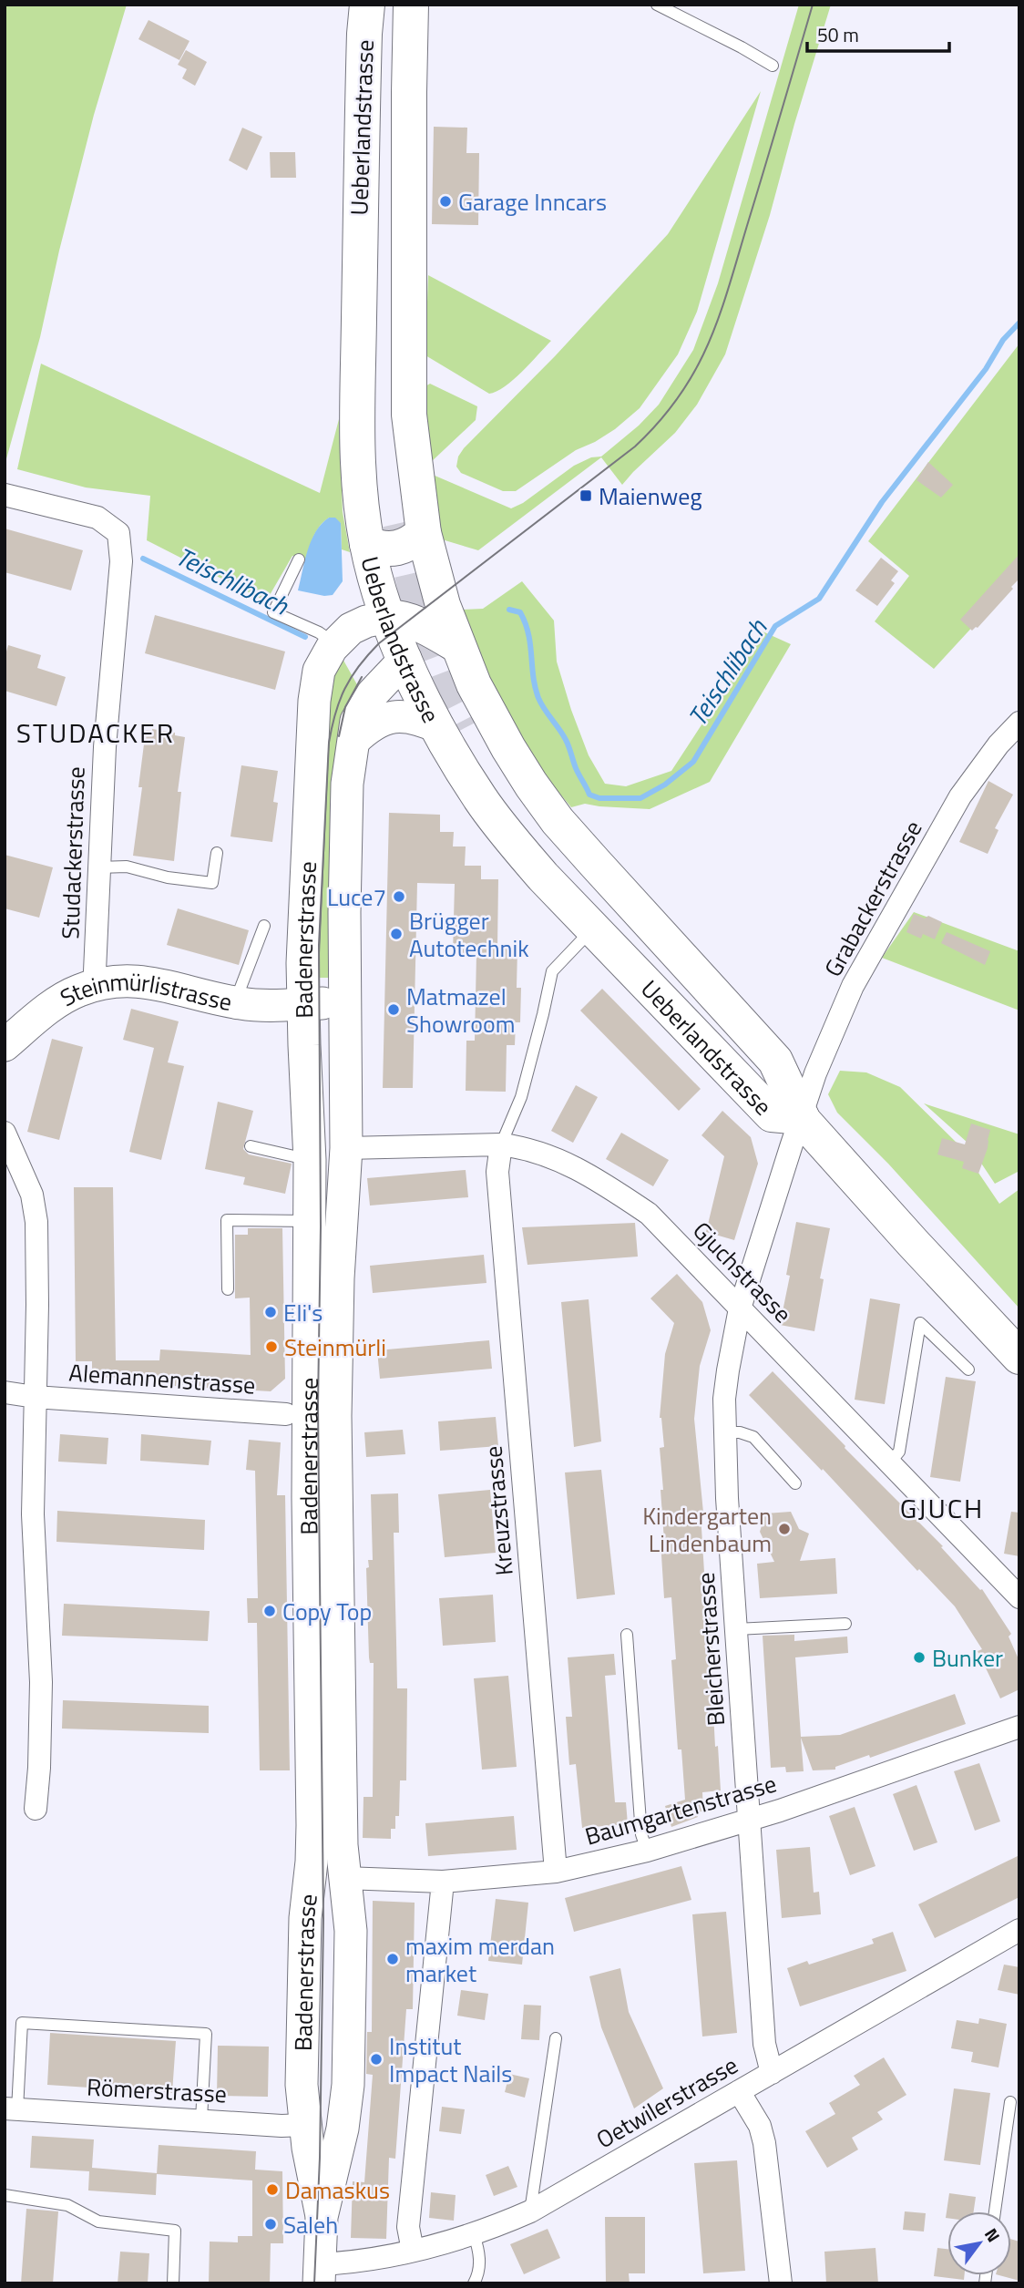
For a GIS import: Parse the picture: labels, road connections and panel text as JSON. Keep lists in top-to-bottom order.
{
  "streets": {
    "main road": ["Ueberlandstrasse", "Badenerstrasse", "Steinmürlistrasse"],
    "street": [
      "Studackerstrasse",
      "Grabackerstrasse",
      "Gjuchstrasse",
      "Alemannenstrasse",
      "Kreuzstrasse",
      "Bleicherstrasse",
      "Baumgartenstrasse",
      "Römerstrasse",
      "Oetwilerstrasse"
    ]
  },
  "crossings": [
    ["Ueberlandstrasse", "Grabackerstrasse"],
    ["Ueberlandstrasse", "Badenerstrasse"],
    ["Ueberlandstrasse", "Bleicherstrasse"],
    ["Studackerstrasse", "Steinmürlistrasse"],
    ["Grabackerstrasse", "Bleicherstrasse"],
    ["Badenerstrasse", "Steinmürlistrasse"],
    ["Badenerstrasse", "Gjuchstrasse"],
    ["Badenerstrasse", "Baumgartenstrasse"],
    ["Badenerstrasse", "Römerstrasse"],
    ["Badenerstrasse", "Oetwilerstrasse"],
    ["Gjuchstrasse", "Kreuzstrasse"],
    ["Gjuchstrasse", "Bleicherstrasse"],
    ["Kreuzstrasse", "Baumgartenstrasse"],
    ["Bleicherstrasse", "Baumgartenstrasse"],
    ["Bleicherstrasse", "Oetwilerstrasse"]
  ],
  "districts": ["STUDACKER", "GJUCH"],
  "water": ["Teischlibach"],
  "places": {
    "other": [
      "Garage Inncars",
      "Luce7",
      "Brügger Autotechnik",
      "Matmazel Showroom",
      "Eli's",
      "Steinmürli",
      "Kindergarten Lindenbaum",
      "Copy Top",
      "Bunker",
      "maxim merdan market",
      "Institut Impact Nails",
      "Damaskus",
      "Saleh"
    ],
    "transit": ["Maienweg"]
  },
  "scale_bar": "50 m",
  "north": "top right"
}
